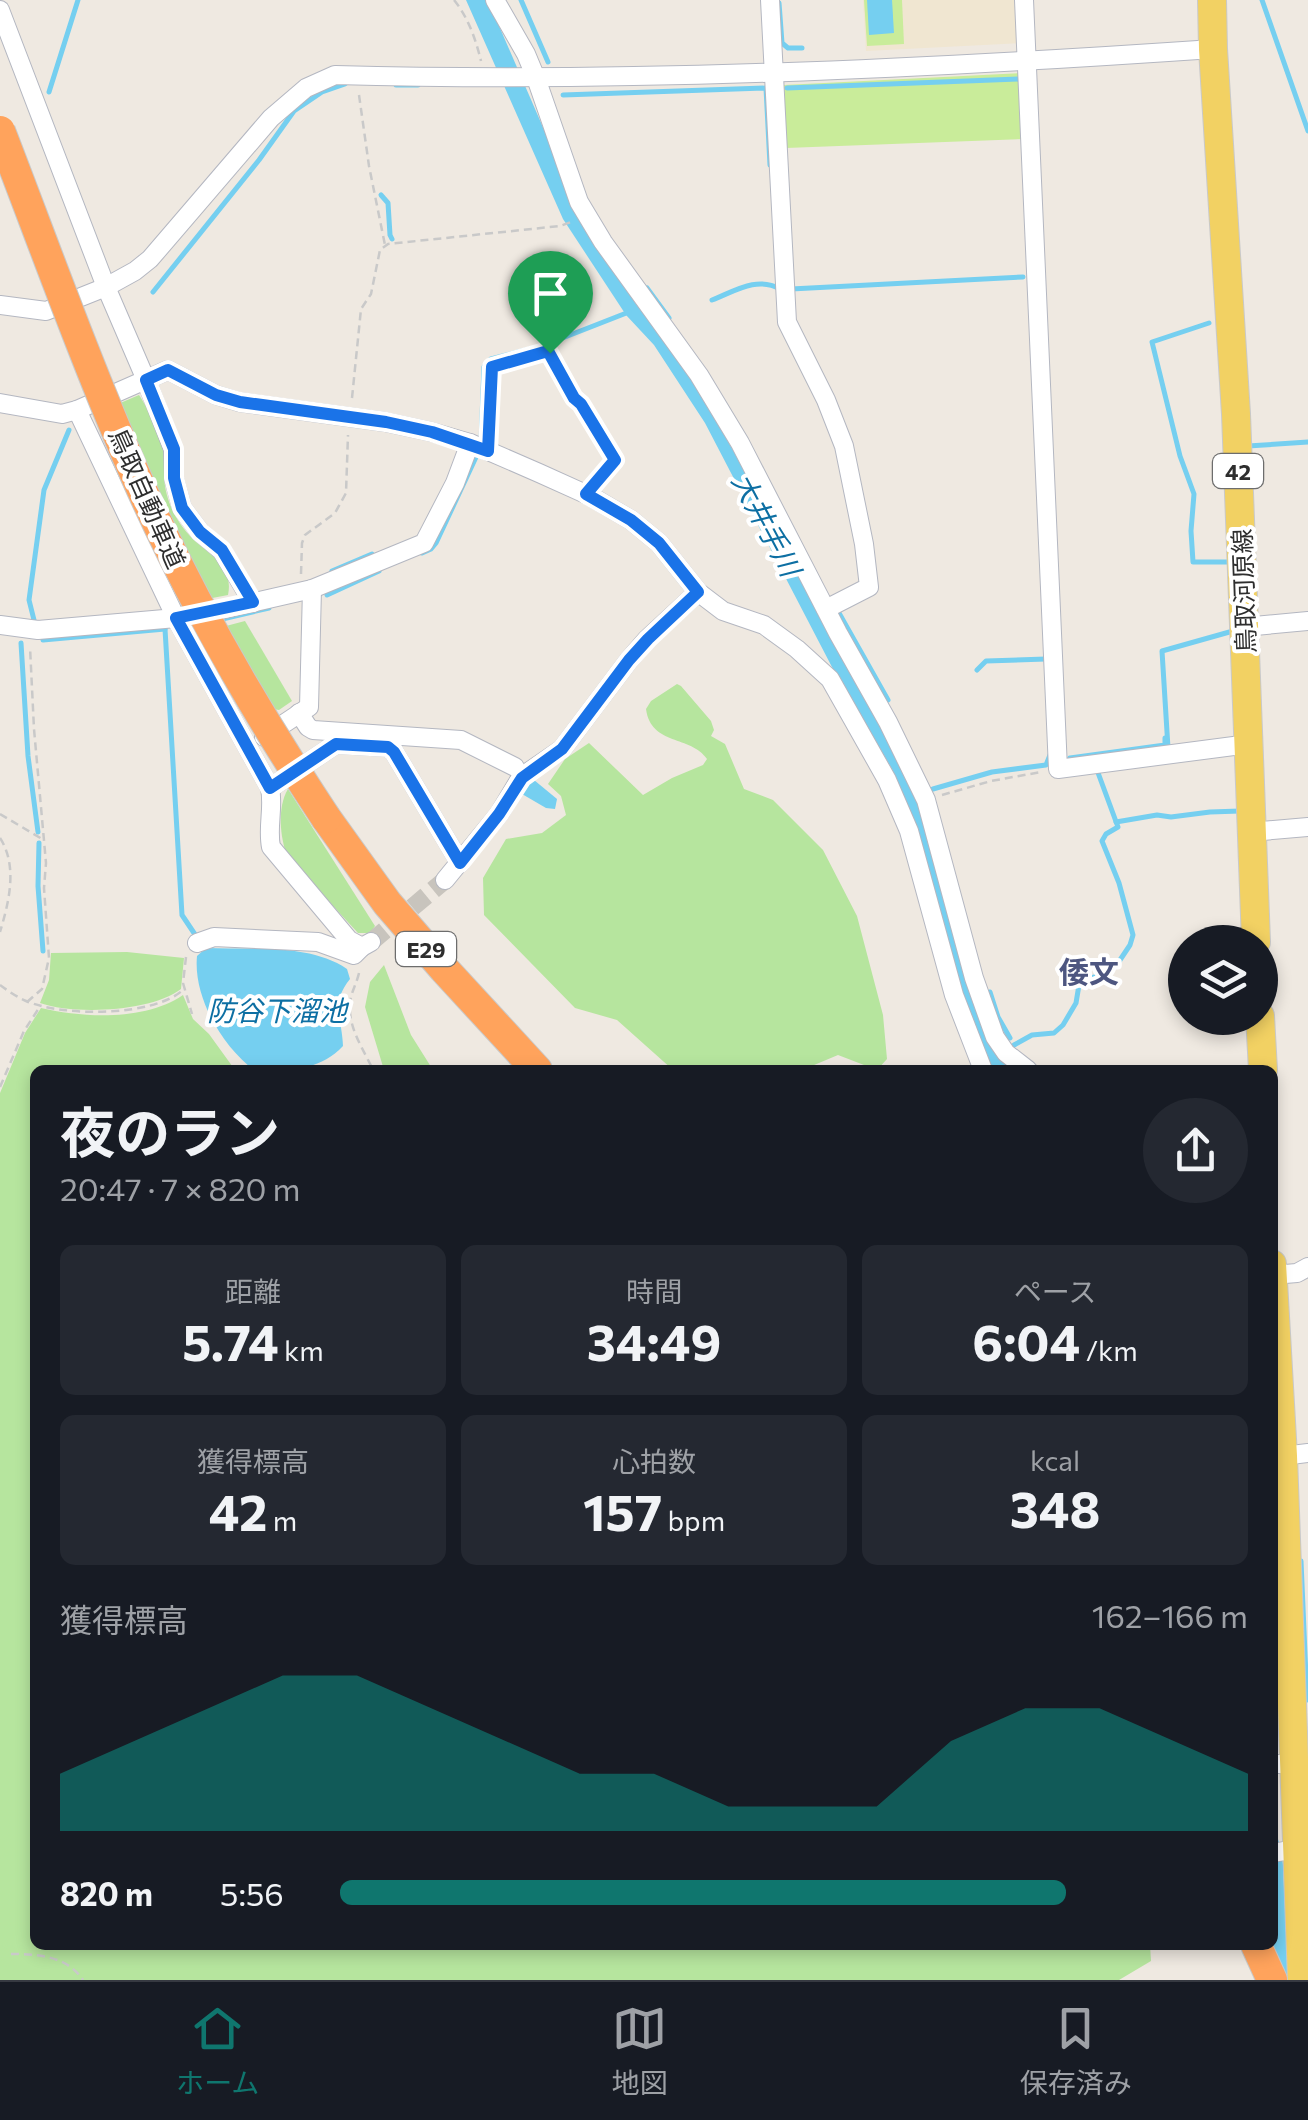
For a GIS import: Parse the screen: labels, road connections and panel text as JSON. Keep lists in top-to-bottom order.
{
  "streets": {
    "highway": ["鳥取自動車道", "E29"],
    "main road": ["42", "鳥取河原線"]
  },
  "districts": ["倭文"],
  "water": ["大井手川", "防谷下溜池"],
  "page": {
    "heading": ["夜のラン", "20:47 · 7 × 820 m"],
    "stats": [
      ["距離", "5.74 km"],
      ["時間", "34:49"],
      ["ペース", "6:04 /km"],
      ["獲得標高", "42 m"],
      ["心拍数", "157 bpm"],
      ["kcal", "348"]
    ],
    "chart": ["獲得標高", "162–166 m"],
    "list": [
      {
        "name": "820 m",
        "note": "5:56"
      }
    ],
    "tabs": ["ホーム", "地図", "保存済み"]
  }
}
